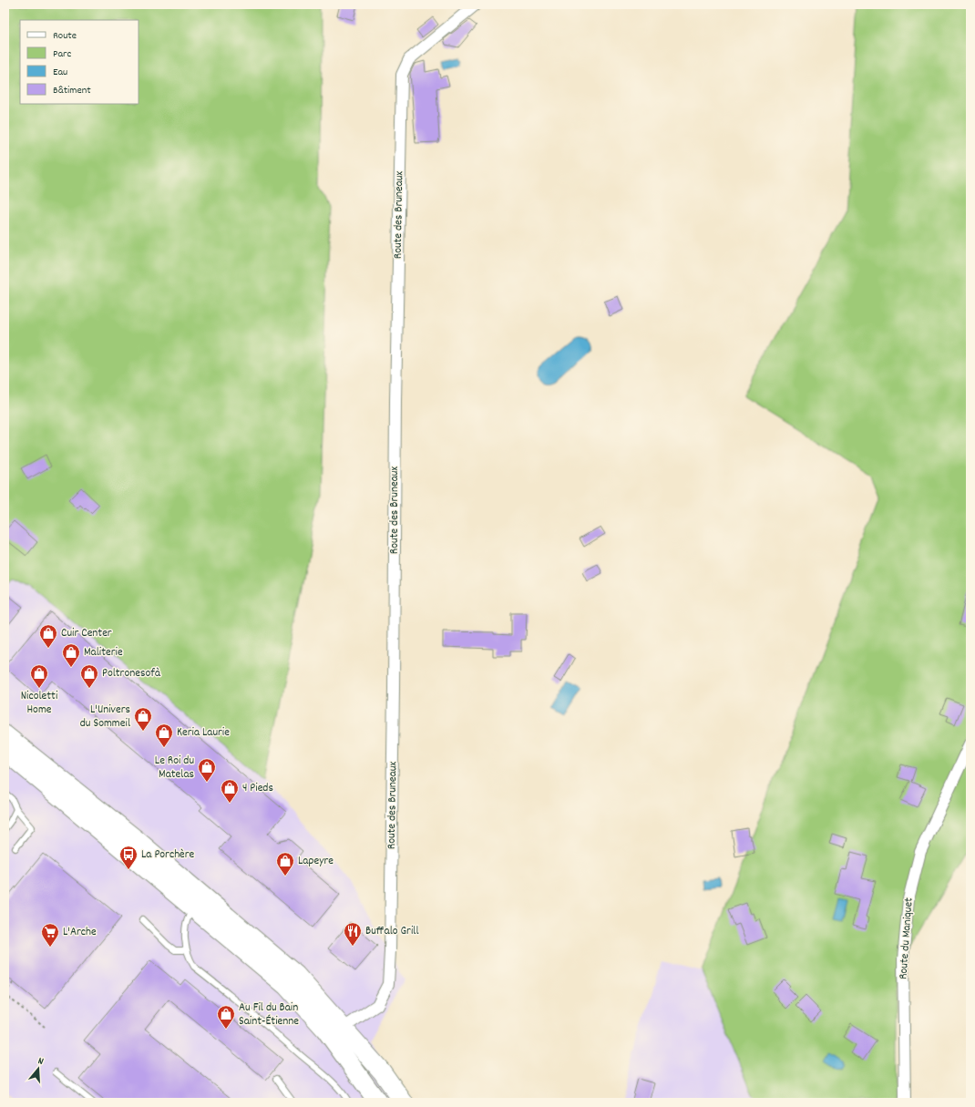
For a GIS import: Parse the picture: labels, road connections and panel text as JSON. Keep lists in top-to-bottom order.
{
  "streets": {
    "street": ["Route des Bruneaux", "Route du Maniquet"]
  },
  "places": {
    "shop": [
      "Cuir Center",
      "Maliterie",
      "Nicoletti Home",
      "Poltronesofà",
      "L'Univers du Sommeil",
      "Keria Laurie",
      "Le Roi du Matelas",
      "4 Pieds",
      "Lapeyre",
      "Au Fil du Bain Saint-Étienne"
    ],
    "bus stop": ["La Porchère"],
    "restaurant": ["Buffalo Grill"],
    "supermarket": ["L'Arche"]
  },
  "legend": [
    "Route",
    "Parc",
    "Eau",
    "Bâtiment"
  ],
  "north": "top"
}
